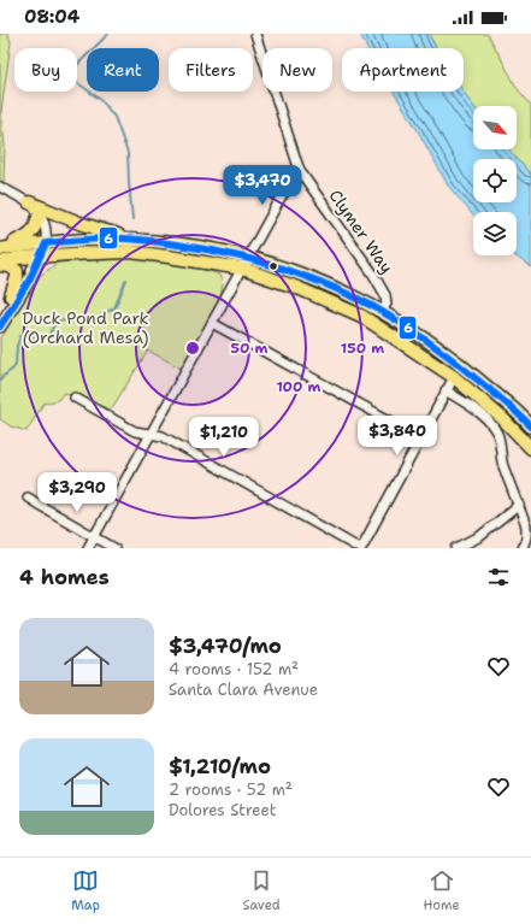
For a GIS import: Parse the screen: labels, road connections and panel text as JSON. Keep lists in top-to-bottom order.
{
  "streets": {
    "street": ["Clymer Way"]
  },
  "parks": ["Duck Pond Park (Orchard Mesa)"],
  "lines": ["transit line 6"],
  "north": "bottom right",
  "page": {
    "status": "08:04",
    "chip": [
      "Buy",
      "Rent",
      "Filters",
      "New",
      "Apartment"
    ],
    "price": [
      "$3,470",
      "$3,840",
      "$1,210",
      "$3,290"
    ],
    "heading": "4 homes",
    "list": [
      {
        "name": "$3,470/mo",
        "note": "4 rooms · 152 m² · Santa Clara Avenue"
      },
      {
        "name": "$1,210/mo",
        "note": "2 rooms · 52 m² · Dolores Street"
      }
    ],
    "tabs": ["Map", "Saved", "Home"]
  },
  "rings": ["50 m", "150 m", "100 m"]
}
